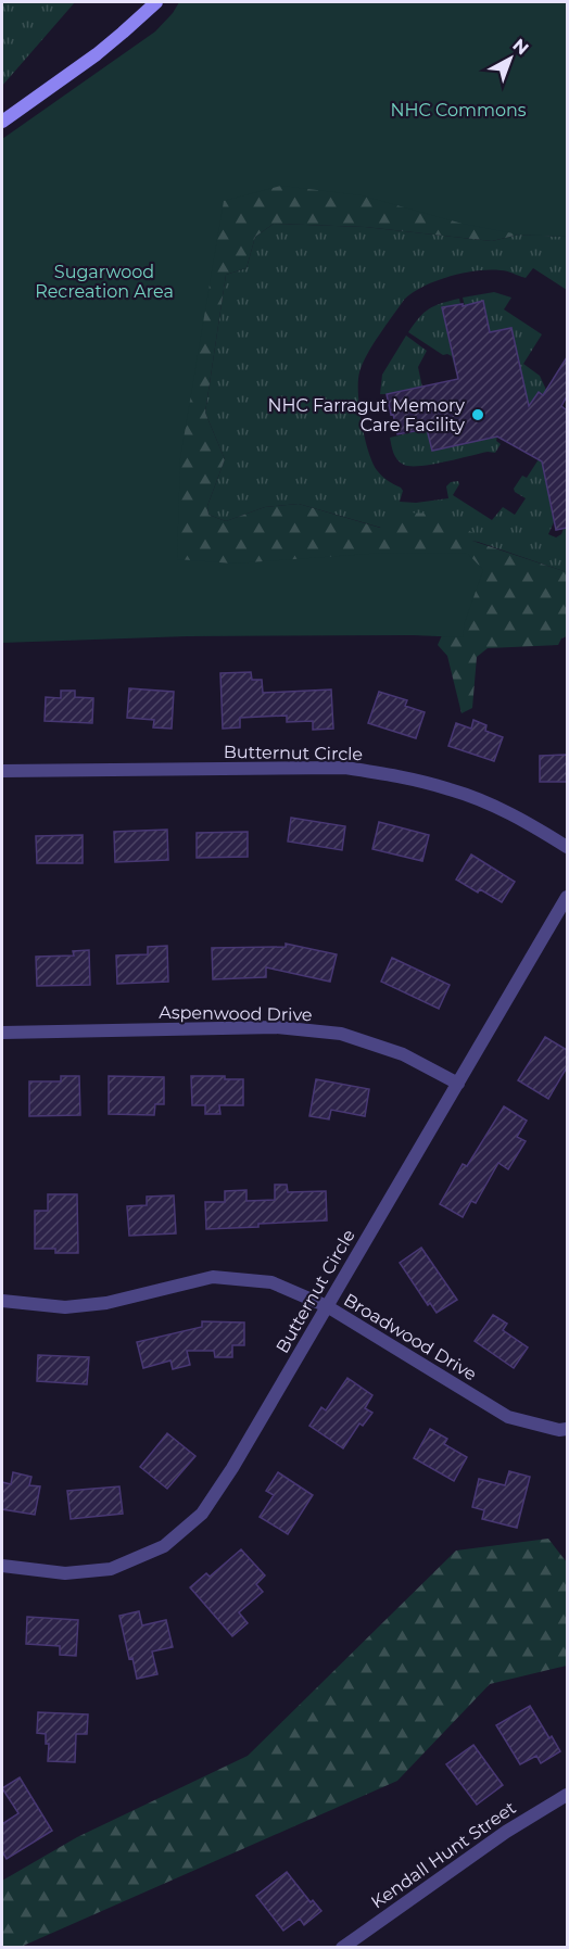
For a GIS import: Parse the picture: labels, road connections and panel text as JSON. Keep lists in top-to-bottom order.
{
  "streets": {
    "street": [
      "Butternut Circle",
      "Aspenwood Drive",
      "Broadwood Drive",
      "Kendall Hunt Street"
    ]
  },
  "crossings": [
    ["Butternut Circle", "Aspenwood Drive"],
    ["Butternut Circle", "Broadwood Drive"]
  ],
  "parks": ["NHC Commons", "Sugarwood Recreation Area"],
  "places": ["NHC Farragut Memory Care Facility"],
  "north": "top right"
}
